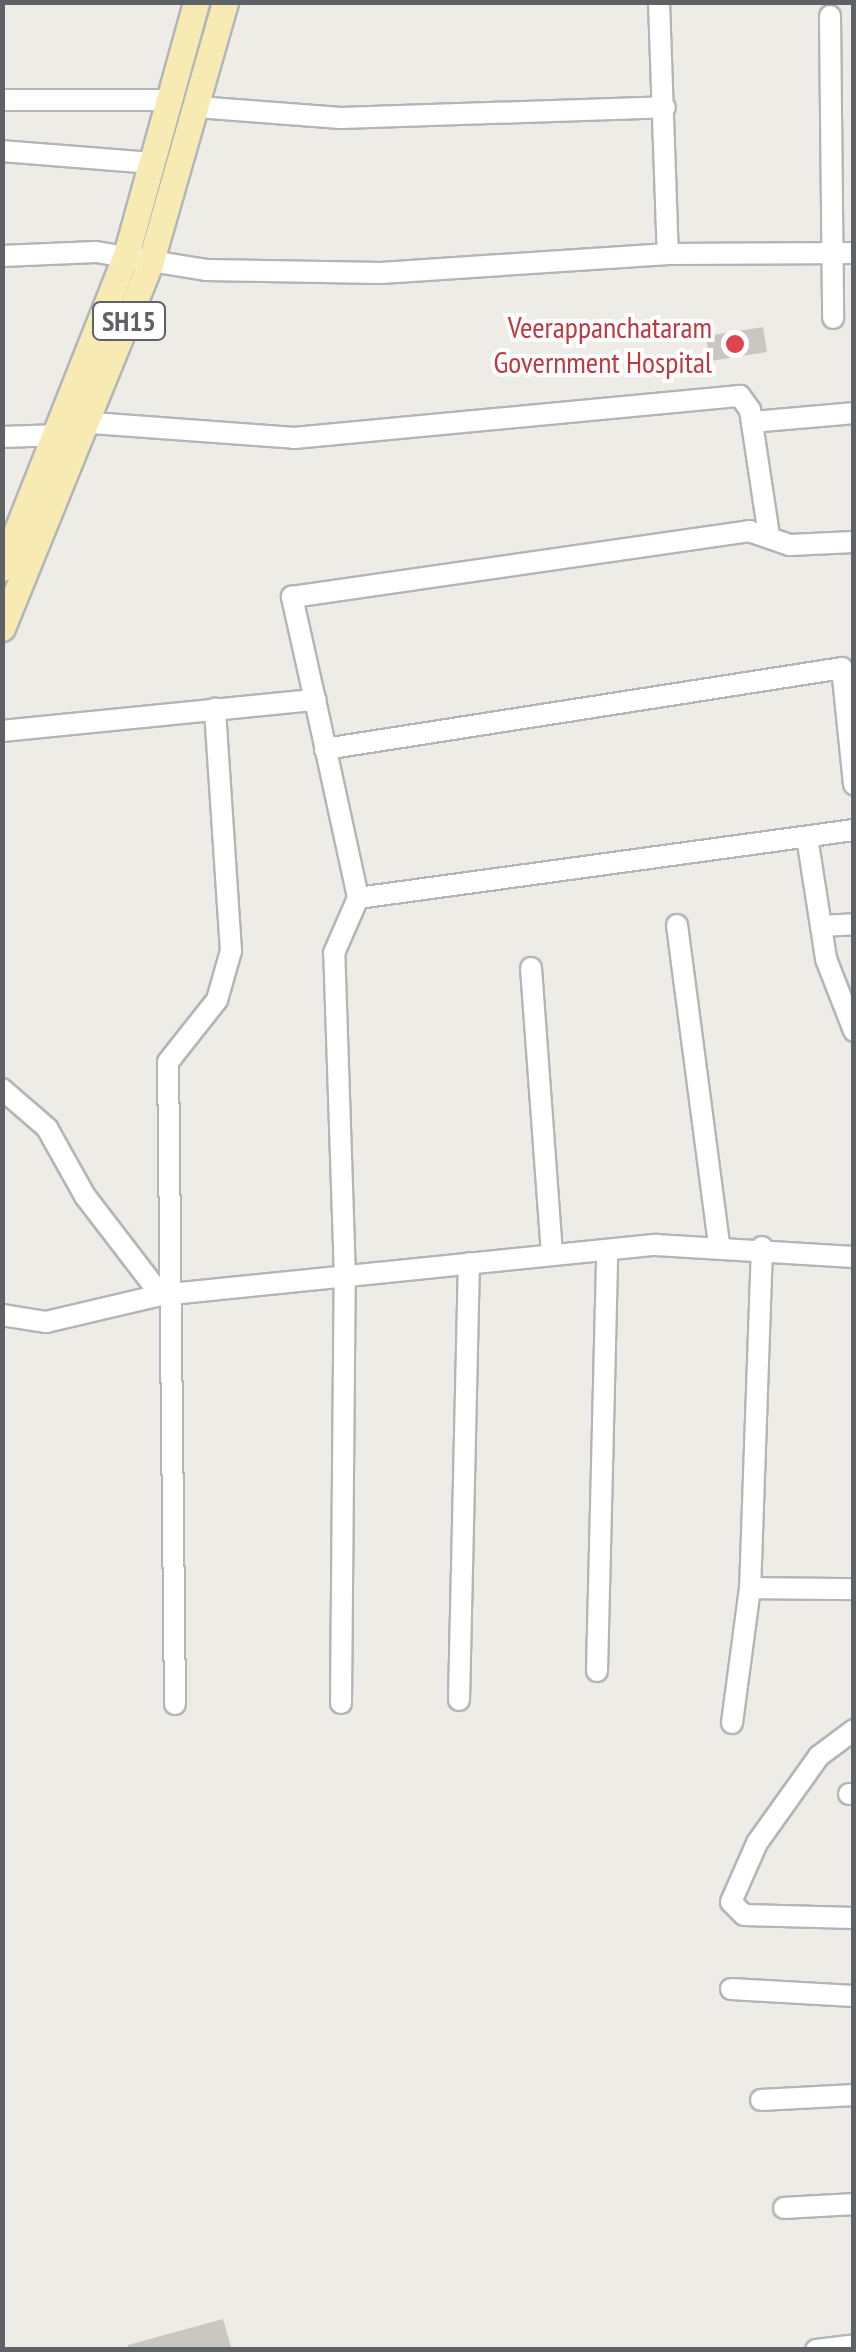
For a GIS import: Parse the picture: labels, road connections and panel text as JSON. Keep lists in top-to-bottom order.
{
  "streets": {
    "main road": ["SH15"]
  },
  "places": ["Veerappanchataram Government Hospital"]
}
